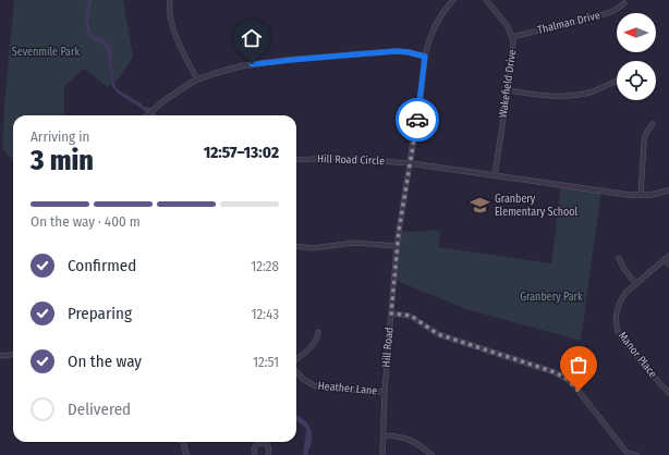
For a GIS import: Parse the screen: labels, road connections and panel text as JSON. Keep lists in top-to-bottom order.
{
  "streets": {
    "street": [
      "Thalman Drive",
      "Wakefield Drive",
      "Hill Road Circle",
      "Hill Road",
      "Manor Place",
      "Heather Lane"
    ]
  },
  "crossings": [
    ["Thalman Drive", "Wakefield Drive"],
    ["Hill Road Circle", "Hill Road"],
    ["Hill Road", "Heather Lane"]
  ],
  "parks": ["Sevenmile Park", "Granbery Park"],
  "places": {
    "school or university": ["Granbery Elementary School"]
  },
  "north": "left",
  "page": {
    "heading": ["3 min", "Arriving in", "12:57–13:02"],
    "bar": "On the way · 400 m",
    "list": [
      ["Confirmed", "12:28"],
      ["Preparing", "12:43"],
      ["On the way", "12:51"],
      "Delivered"
    ]
  }
}
